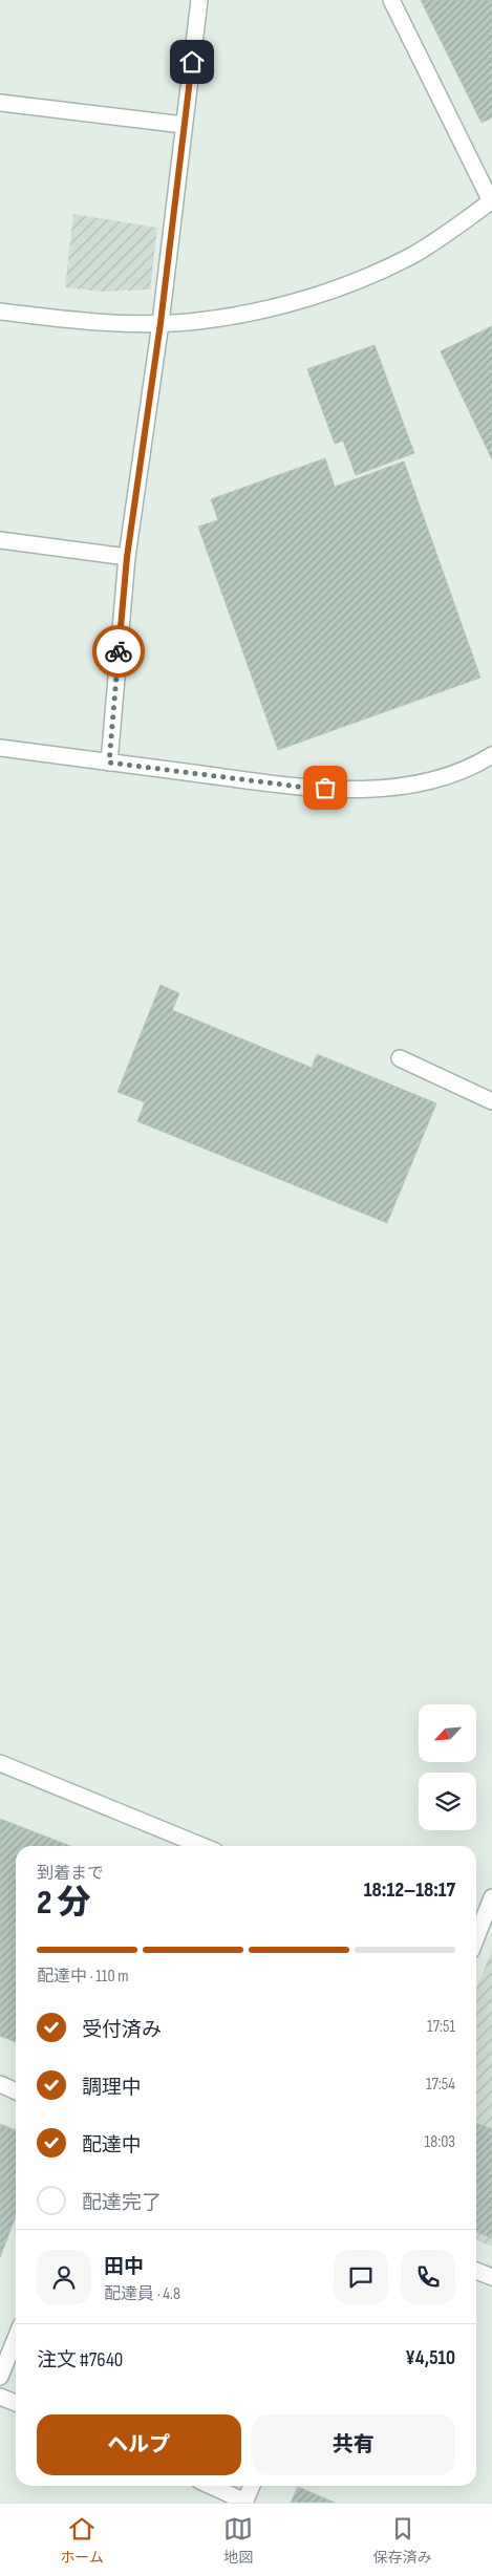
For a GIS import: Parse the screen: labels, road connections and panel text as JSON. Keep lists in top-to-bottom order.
{
  "north": "bottom left",
  "page": {
    "heading": ["2 分", "到着まで", "18:12–18:17"],
    "panel": [
      "田中",
      "配達員 · 4.8",
      "注文 #7640",
      "¥4,510"
    ],
    "bar": "配達中 · 110 m",
    "list": [
      ["受付済み", "17:51"],
      ["調理中", "17:54"],
      ["配達中", "18:03"],
      "配達完了"
    ],
    "buttons": ["ヘルプ", "共有"],
    "tabs": ["ホーム", "地図", "保存済み"]
  }
}
